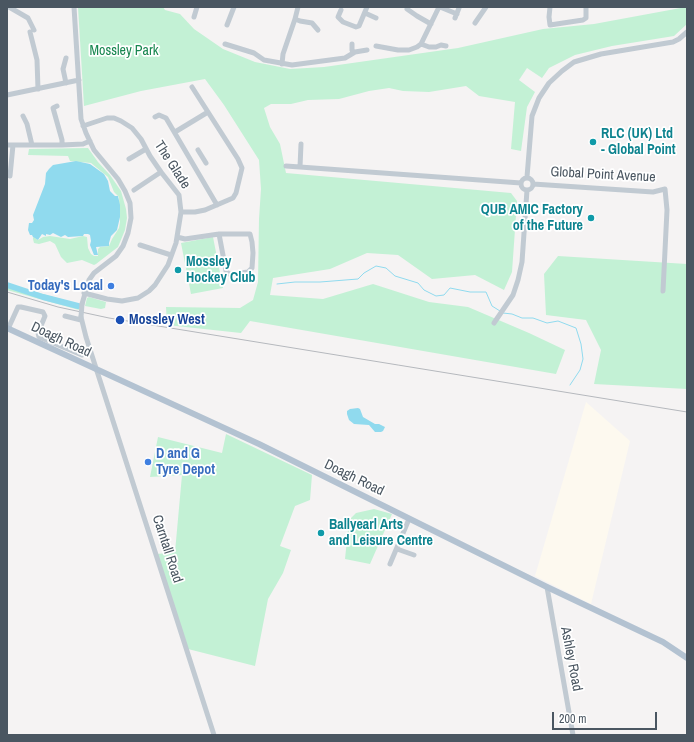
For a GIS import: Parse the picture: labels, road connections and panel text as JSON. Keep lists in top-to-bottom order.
{
  "streets": {
    "main road": ["Doagh Road"],
    "street": [
      "The Glade",
      "Global Point Avenue",
      "Carntall Road",
      "Ashley Road"
    ]
  },
  "crossings": [
    ["Doagh Road", "Carntall Road"],
    ["Doagh Road", "Ashley Road"]
  ],
  "parks": ["Mossley Park"],
  "places": [
    "RLC (UK) Ltd - Global Point",
    "QUB AMIC Factory of the Future",
    "Mossley Hockey Club",
    "Today's Local",
    "Mossley West",
    "D and G Tyre Depot",
    "Ballyearl Arts and Leisure Centre"
  ],
  "scale_bar": "200 m"
}
